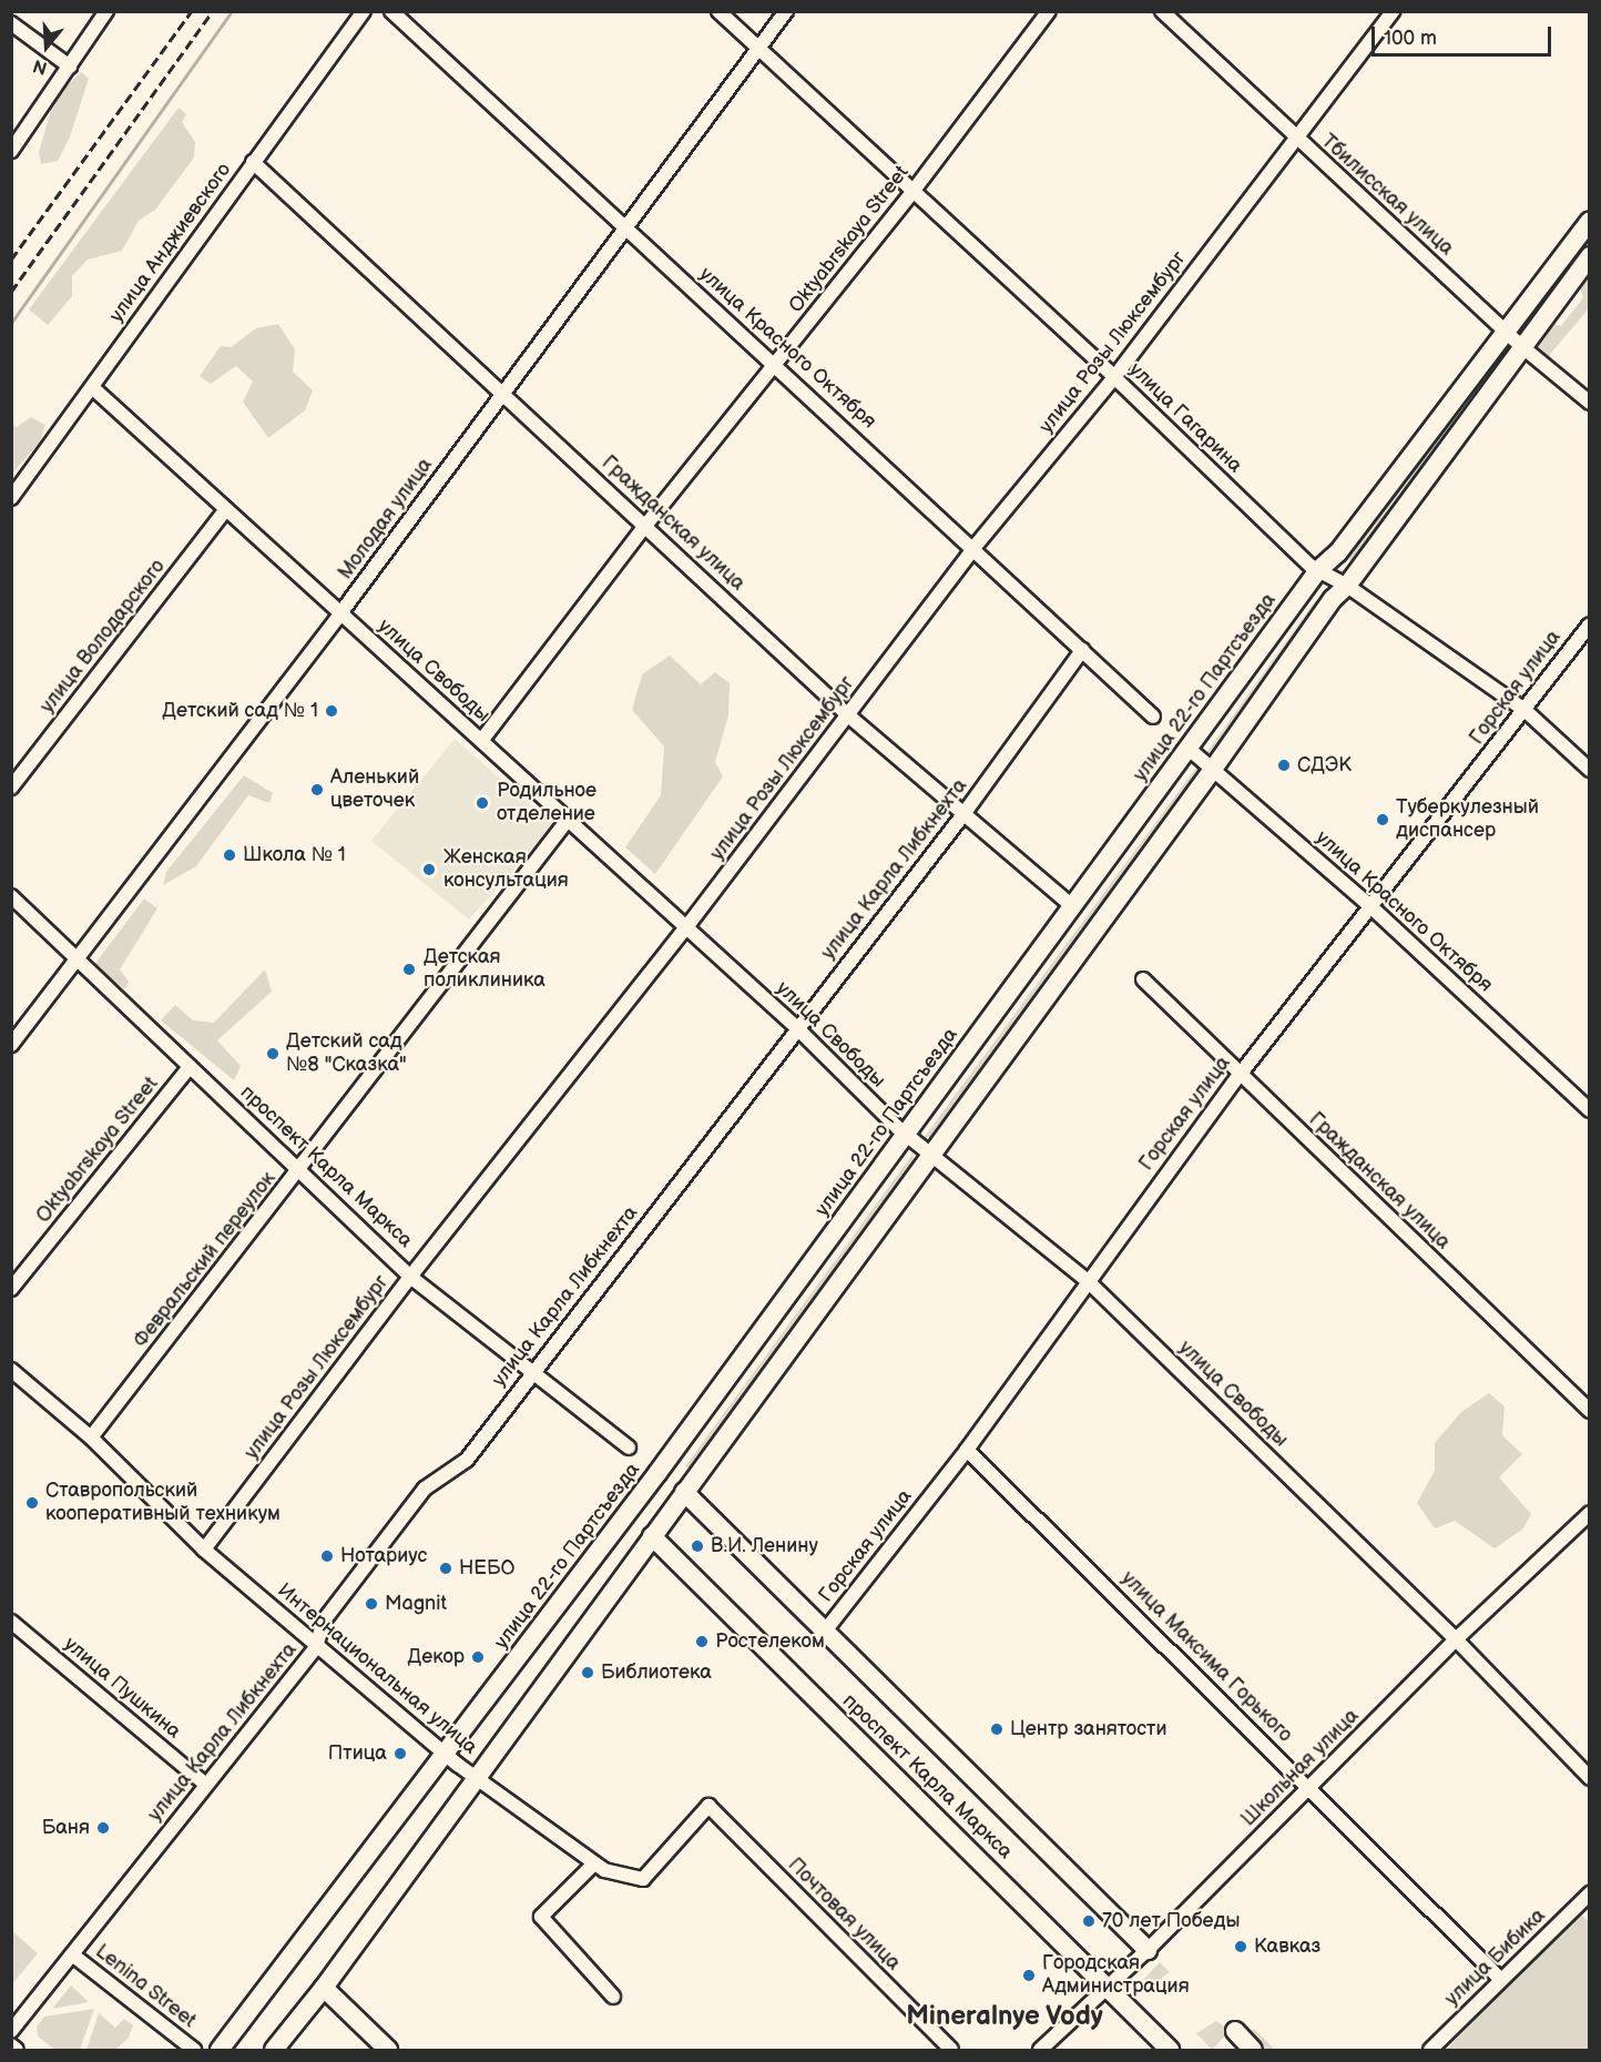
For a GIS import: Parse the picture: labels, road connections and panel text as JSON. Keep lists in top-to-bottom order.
{
  "streets": {
    "main road": ["улица 22-го Партсъезда", "проспект Карла Маркса"],
    "street": [
      "Тбилисская улица",
      "Oktyabrskaya Street",
      "улица Анджиевского",
      "улица Розы Люксембург",
      "улица Красного Октября",
      "улица Гагарина",
      "Молодая улица",
      "Гражданская улица",
      "улица Володарского",
      "улица Свободы",
      "Горская улица",
      "улица Карла Либкнехта",
      "Февральский переулок",
      "улица Максима Горького",
      "Интернациональная улица",
      "улица Пушкина",
      "Школьная улица",
      "Почтовая улица",
      "улица Бибика",
      "Lenina Street"
    ]
  },
  "crossings": [
    ["Тбилисская улица", "улица Розы Люксембург"],
    ["Тбилисская улица", "улица 22-го Партсъезда"],
    ["Oktyabrskaya Street", "улица Красного Октября"],
    ["Oktyabrskaya Street", "улица Гагарина"],
    ["Oktyabrskaya Street", "Гражданская улица"],
    ["Oktyabrskaya Street", "улица Свободы"],
    ["Oktyabrskaya Street", "проспект Карла Маркса"],
    ["улица Анджиевского", "Гражданская улица"],
    ["улица Анджиевского", "улица Свободы"],
    ["улица Розы Люксембург", "улица Красного Октября"],
    ["улица Розы Люксембург", "улица Гагарина"],
    ["улица Розы Люксембург", "Гражданская улица"],
    ["улица Розы Люксембург", "улица Свободы"],
    ["улица Розы Люксембург", "проспект Карла Маркса"],
    ["улица Розы Люксембург", "Интернациональная улица"],
    ["улица Красного Октября", "Молодая улица"],
    ["улица Красного Октября", "улица 22-го Партсъезда"],
    ["улица Красного Октября", "Горская улица"],
    ["улица Красного Октября", "улица Карла Либкнехта"],
    ["улица Гагарина", "Молодая улица"],
    ["улица Гагарина", "улица 22-го Партсъезда"],
    ["улица Гагарина", "Горская улица"],
    ["Молодая улица", "Гражданская улица"],
    ["Молодая улица", "улица Свободы"],
    ["Молодая улица", "проспект Карла Маркса"],
    ["Гражданская улица", "улица 22-го Партсъезда"],
    ["Гражданская улица", "Горская улица"],
    ["Гражданская улица", "улица Карла Либкнехта"],
    ["улица Володарского", "улица Свободы"],
    ["улица Свободы", "улица 22-го Партсъезда"],
    ["улица Свободы", "Горская улица"],
    ["улица Свободы", "улица Карла Либкнехта"],
    ["улица Свободы", "Февральский переулок"],
    ["улица Свободы", "Школьная улица"],
    ["улица 22-го Партсъезда", "Интернациональная улица"],
    ["Горская улица", "проспект Карла Маркса"],
    ["Горская улица", "улица Максима Горького"],
    ["улица Карла Либкнехта", "проспект Карла Маркса"],
    ["улица Карла Либкнехта", "Интернациональная улица"],
    ["улица Карла Либкнехта", "улица Пушкина"],
    ["улица Карла Либкнехта", "Lenina Street"],
    ["проспект Карла Маркса", "Февральский переулок"],
    ["проспект Карла Маркса", "Школьная улица"],
    ["Февральский переулок", "Интернациональная улица"],
    ["улица Максима Горького", "Школьная улица"],
    ["улица Максима Горького", "улица Бибика"],
    ["Интернациональная улица", "Почтовая улица"]
  ],
  "districts": ["Mineralnye Vody"],
  "places": [
    "Детский сад № 1",
    "СДЭК",
    "Аленький цветочек",
    "Родильное отделение",
    "Туберкулезный диспансер",
    "Школа № 1",
    "Женская консультация",
    "Детская поликлиника",
    "Детский сад №8 \"Сказка\"",
    "Ставропольский кооперативный техникум",
    "В.И. Ленину",
    "Нотариус",
    "НЕБО",
    "Magnit",
    "Ростелеком",
    "Декор",
    "Библиотека",
    "Центр занятости",
    "Птица",
    "Баня",
    "70 лет Победы",
    "Кавказ",
    "Городская Администрация"
  ],
  "scale_bar": "100 m",
  "north": "bottom"
}
